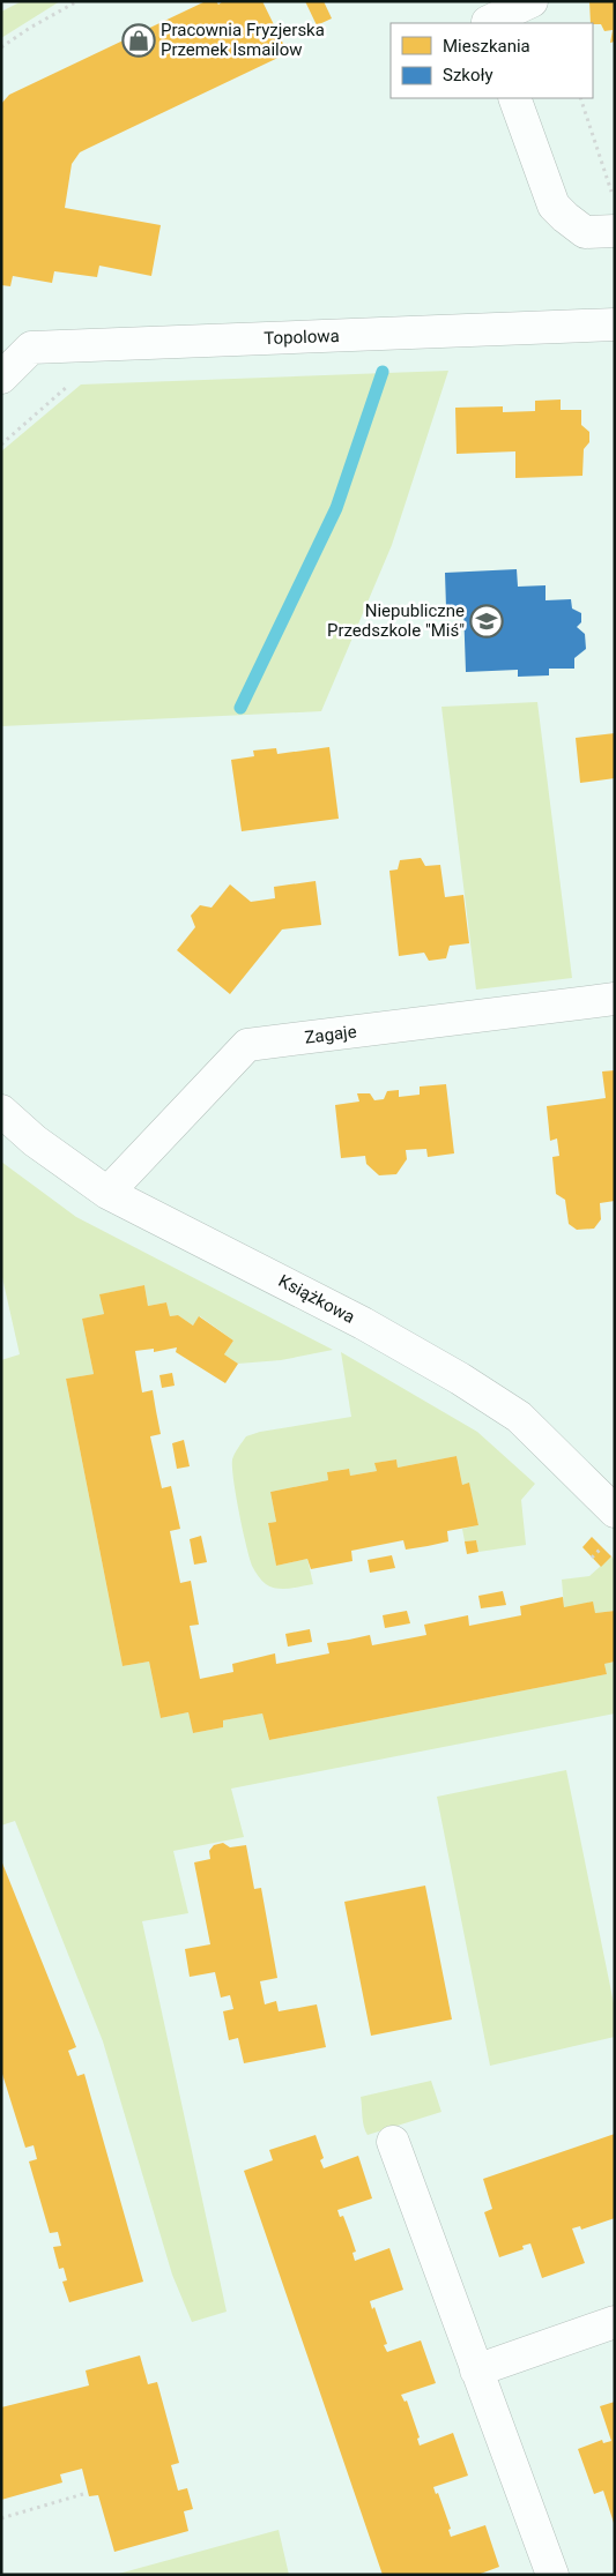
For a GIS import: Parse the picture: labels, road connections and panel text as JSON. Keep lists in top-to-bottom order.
{
  "streets": {
    "street": ["Topolowa", "Zagaje", "Książkowa"]
  },
  "crossings": [
    ["Zagaje", "Książkowa"]
  ],
  "places": {
    "shop": ["Pracownia Fryzjerska Przemek Ismailow"],
    "school or university": ["Niepubliczne Przedszkole \"Miś\""]
  },
  "legend": ["Mieszkania", "Szkoły"]
}
